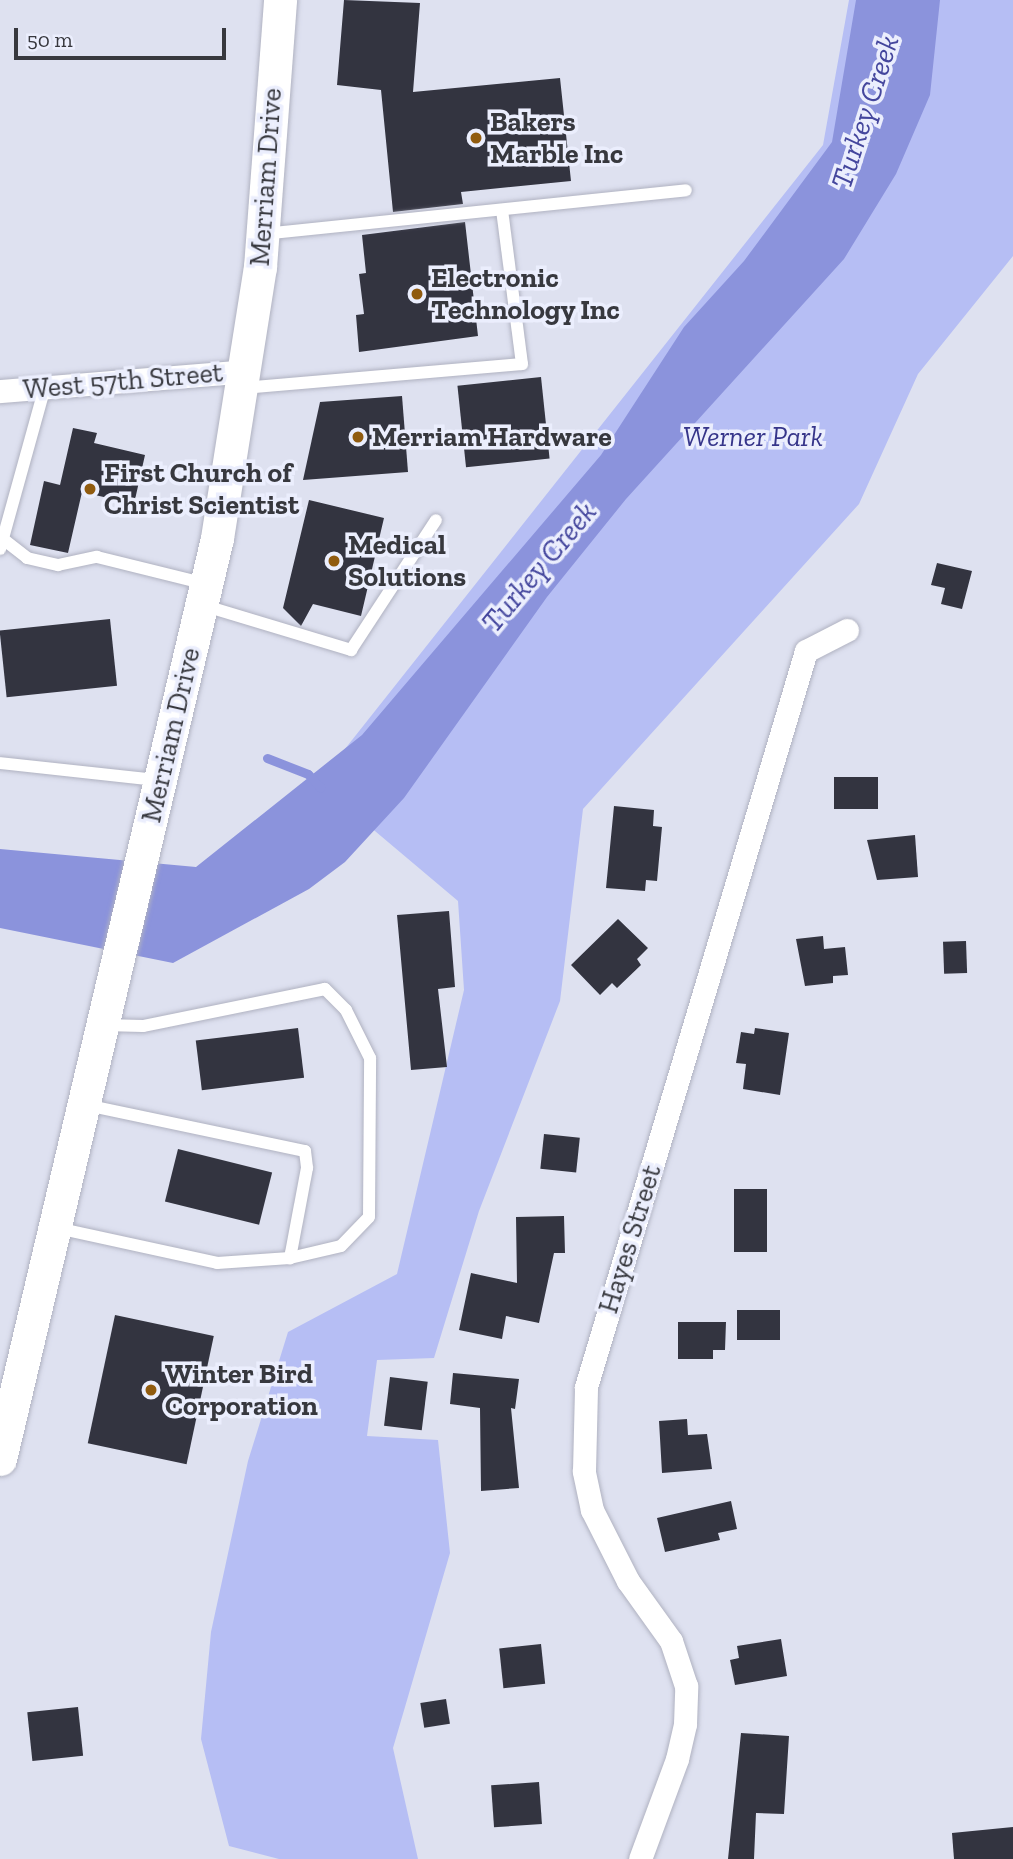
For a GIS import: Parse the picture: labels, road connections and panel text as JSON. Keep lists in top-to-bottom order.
{
  "streets": {
    "main road": ["Merriam Drive"],
    "street": ["West 57th Street", "Hayes Street"]
  },
  "crossings": [
    ["Merriam Drive", "West 57th Street"]
  ],
  "water": ["Turkey Creek"],
  "parks": ["Werner Park"],
  "places": [
    "Bakers Marble Inc",
    "Electronic Technology Inc",
    "Merriam Hardware",
    "First Church of Christ Scientist",
    "Medical Solutions",
    "Winter Bird Corporation"
  ],
  "scale_bar": "50 m"
}
